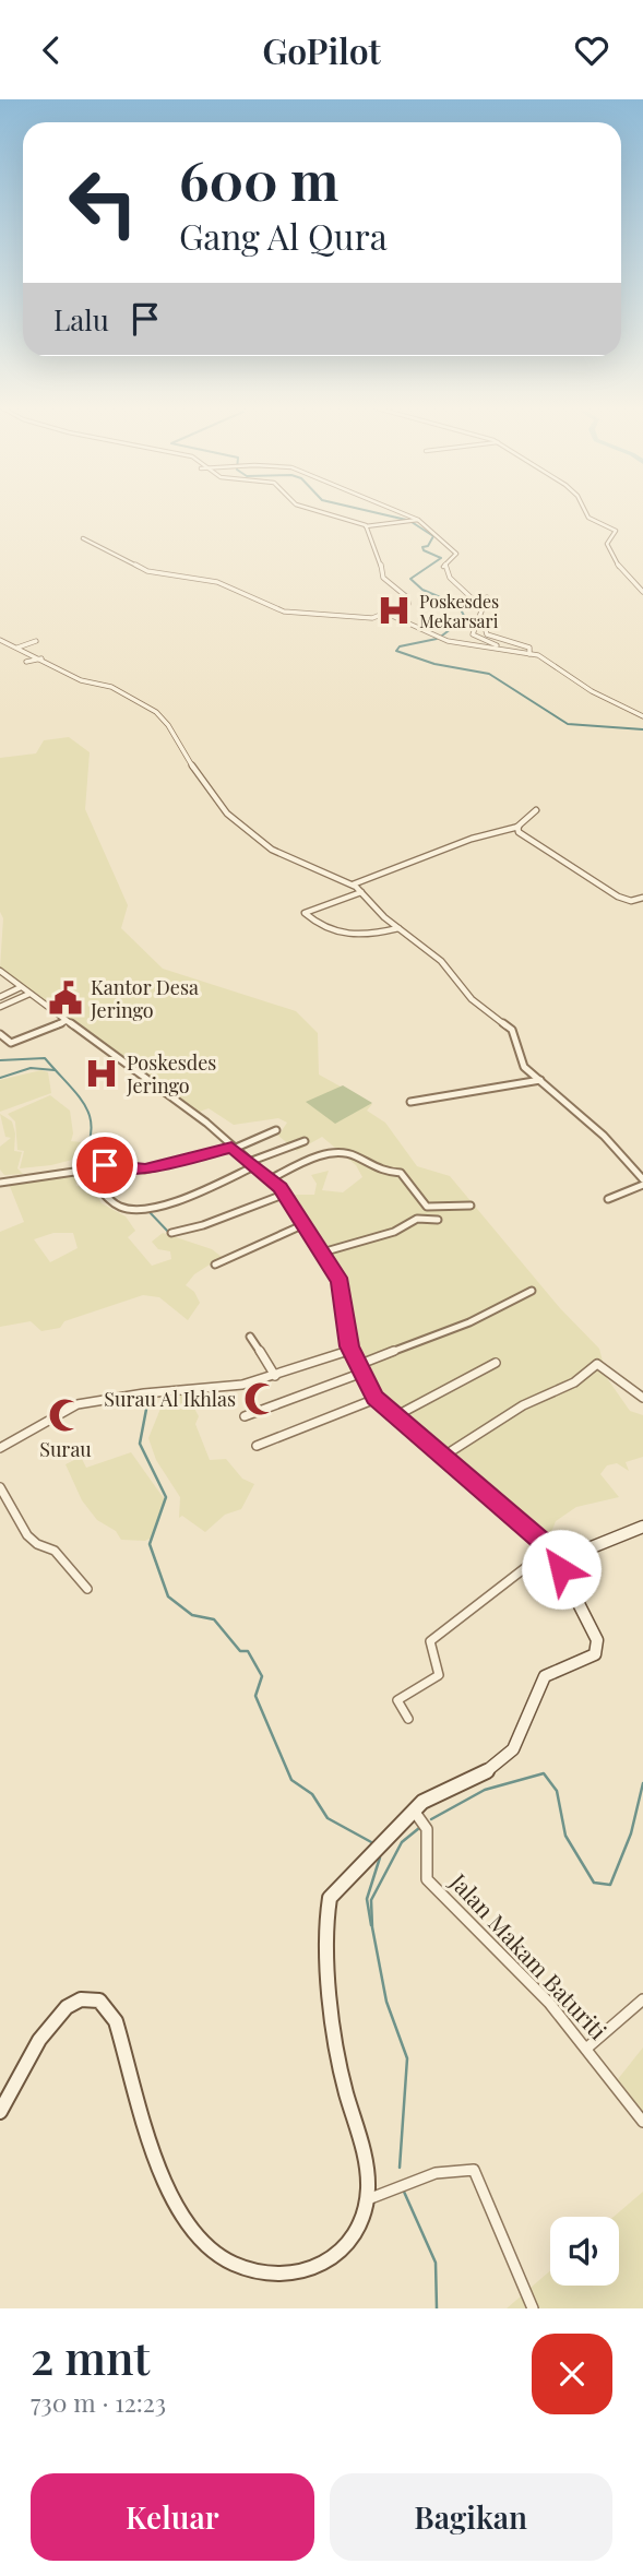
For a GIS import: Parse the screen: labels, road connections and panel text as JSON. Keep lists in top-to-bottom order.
{
  "streets": {
    "street": ["Jalan Makam Baturiti"]
  },
  "places": {
    "hospital": ["Poskesdes Mekarsari", "Poskesdes Jeringo"],
    "public building": ["Kantor Desa Jeringo"],
    "mosque": ["Surau Al Ikhlas", "Surau"]
  },
  "page": {
    "header": "GoPilot",
    "turn": ["600 m", "Gang Al Qura"],
    "then": "Lalu",
    "heading": ["2 mnt", "730 m · 12:23"],
    "buttons": ["Keluar", "Bagikan"]
  }
}
